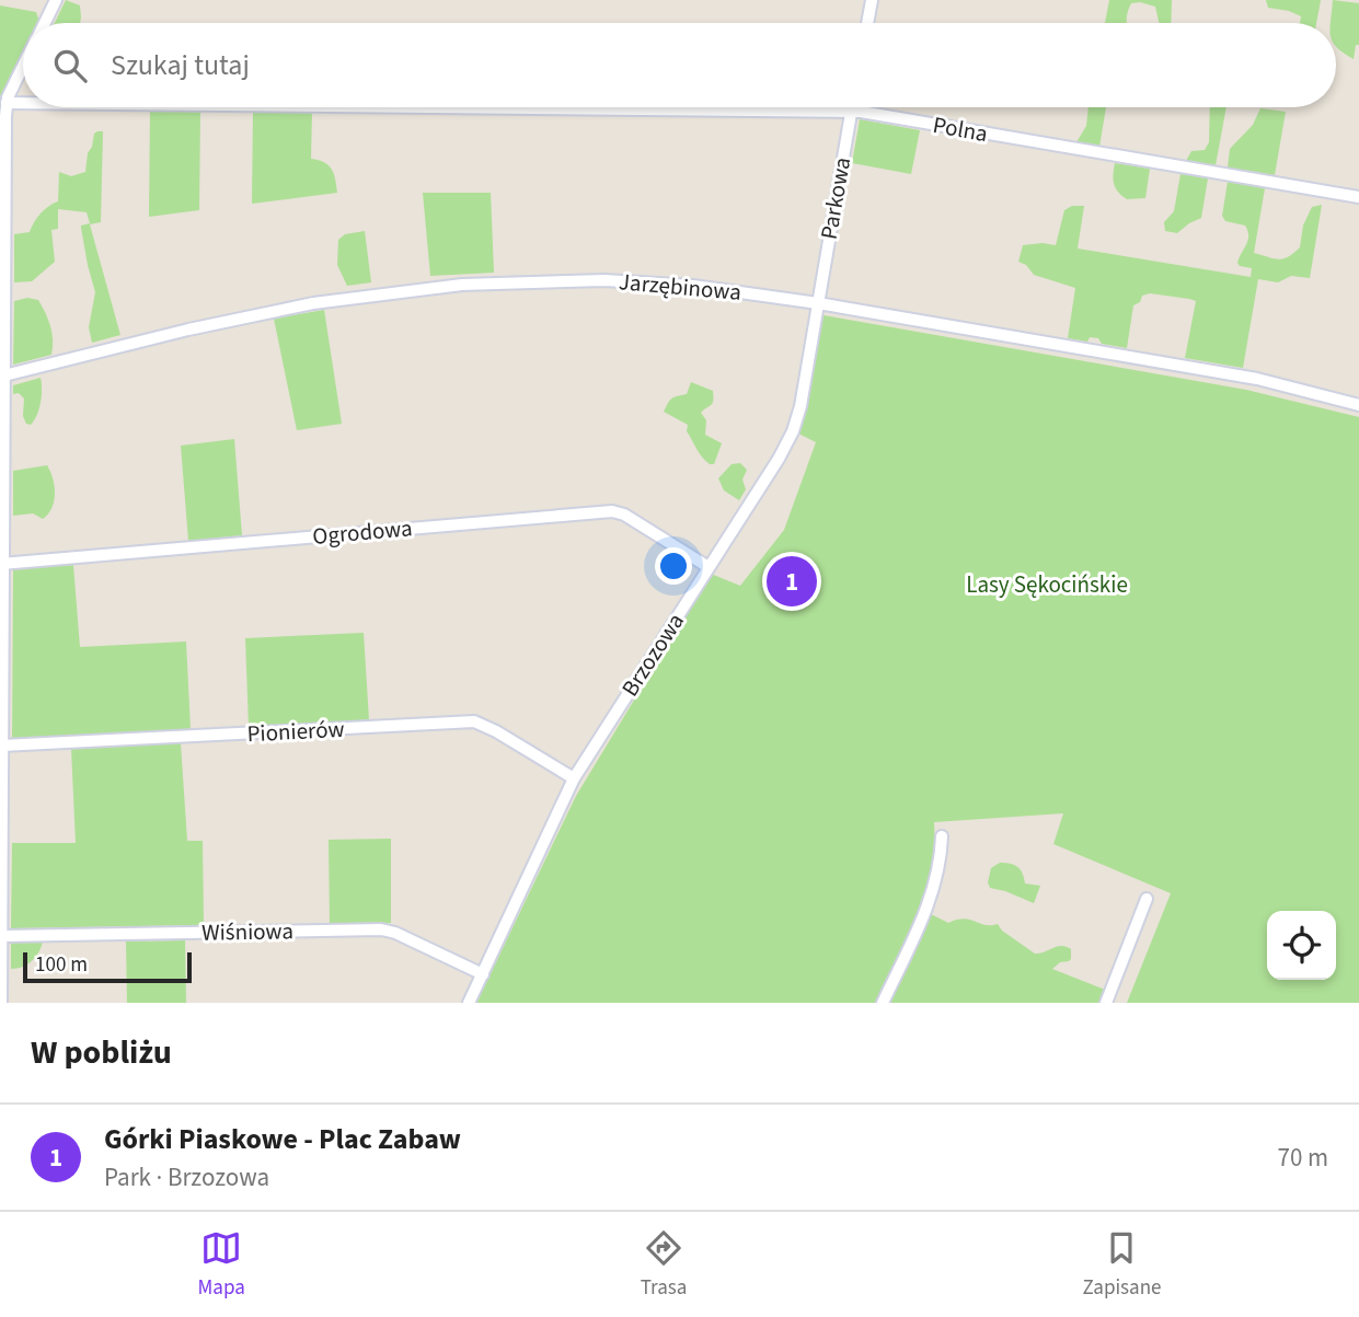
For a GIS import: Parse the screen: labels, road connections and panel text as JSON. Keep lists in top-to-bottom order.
{
  "streets": {
    "street": [
      "Polna",
      "Parkowa",
      "Jarzębinowa",
      "Ogrodowa",
      "Brzozowa",
      "Pionierów",
      "Wiśniowa"
    ]
  },
  "crossings": [
    ["Polna", "Parkowa"],
    ["Parkowa", "Jarzębinowa"],
    ["Parkowa", "Brzozowa"],
    ["Jarzębinowa", "Brzozowa"],
    ["Ogrodowa", "Brzozowa"],
    ["Brzozowa", "Pionierów"],
    ["Brzozowa", "Wiśniowa"]
  ],
  "parks": ["Lasy Sękocińskie"],
  "scale_bar": "100 m",
  "page": {
    "search": "Szukaj tutaj",
    "pins": "1",
    "scale": "100 m",
    "heading": "W pobliżu",
    "list": [
      {
        "mark": "1",
        "name": "Górki Piaskowe - Plac Zabaw",
        "note": "Park · Brzozowa",
        "value": "70 m"
      }
    ],
    "nav": ["Mapa", "Trasa", "Zapisane"]
  }
}
